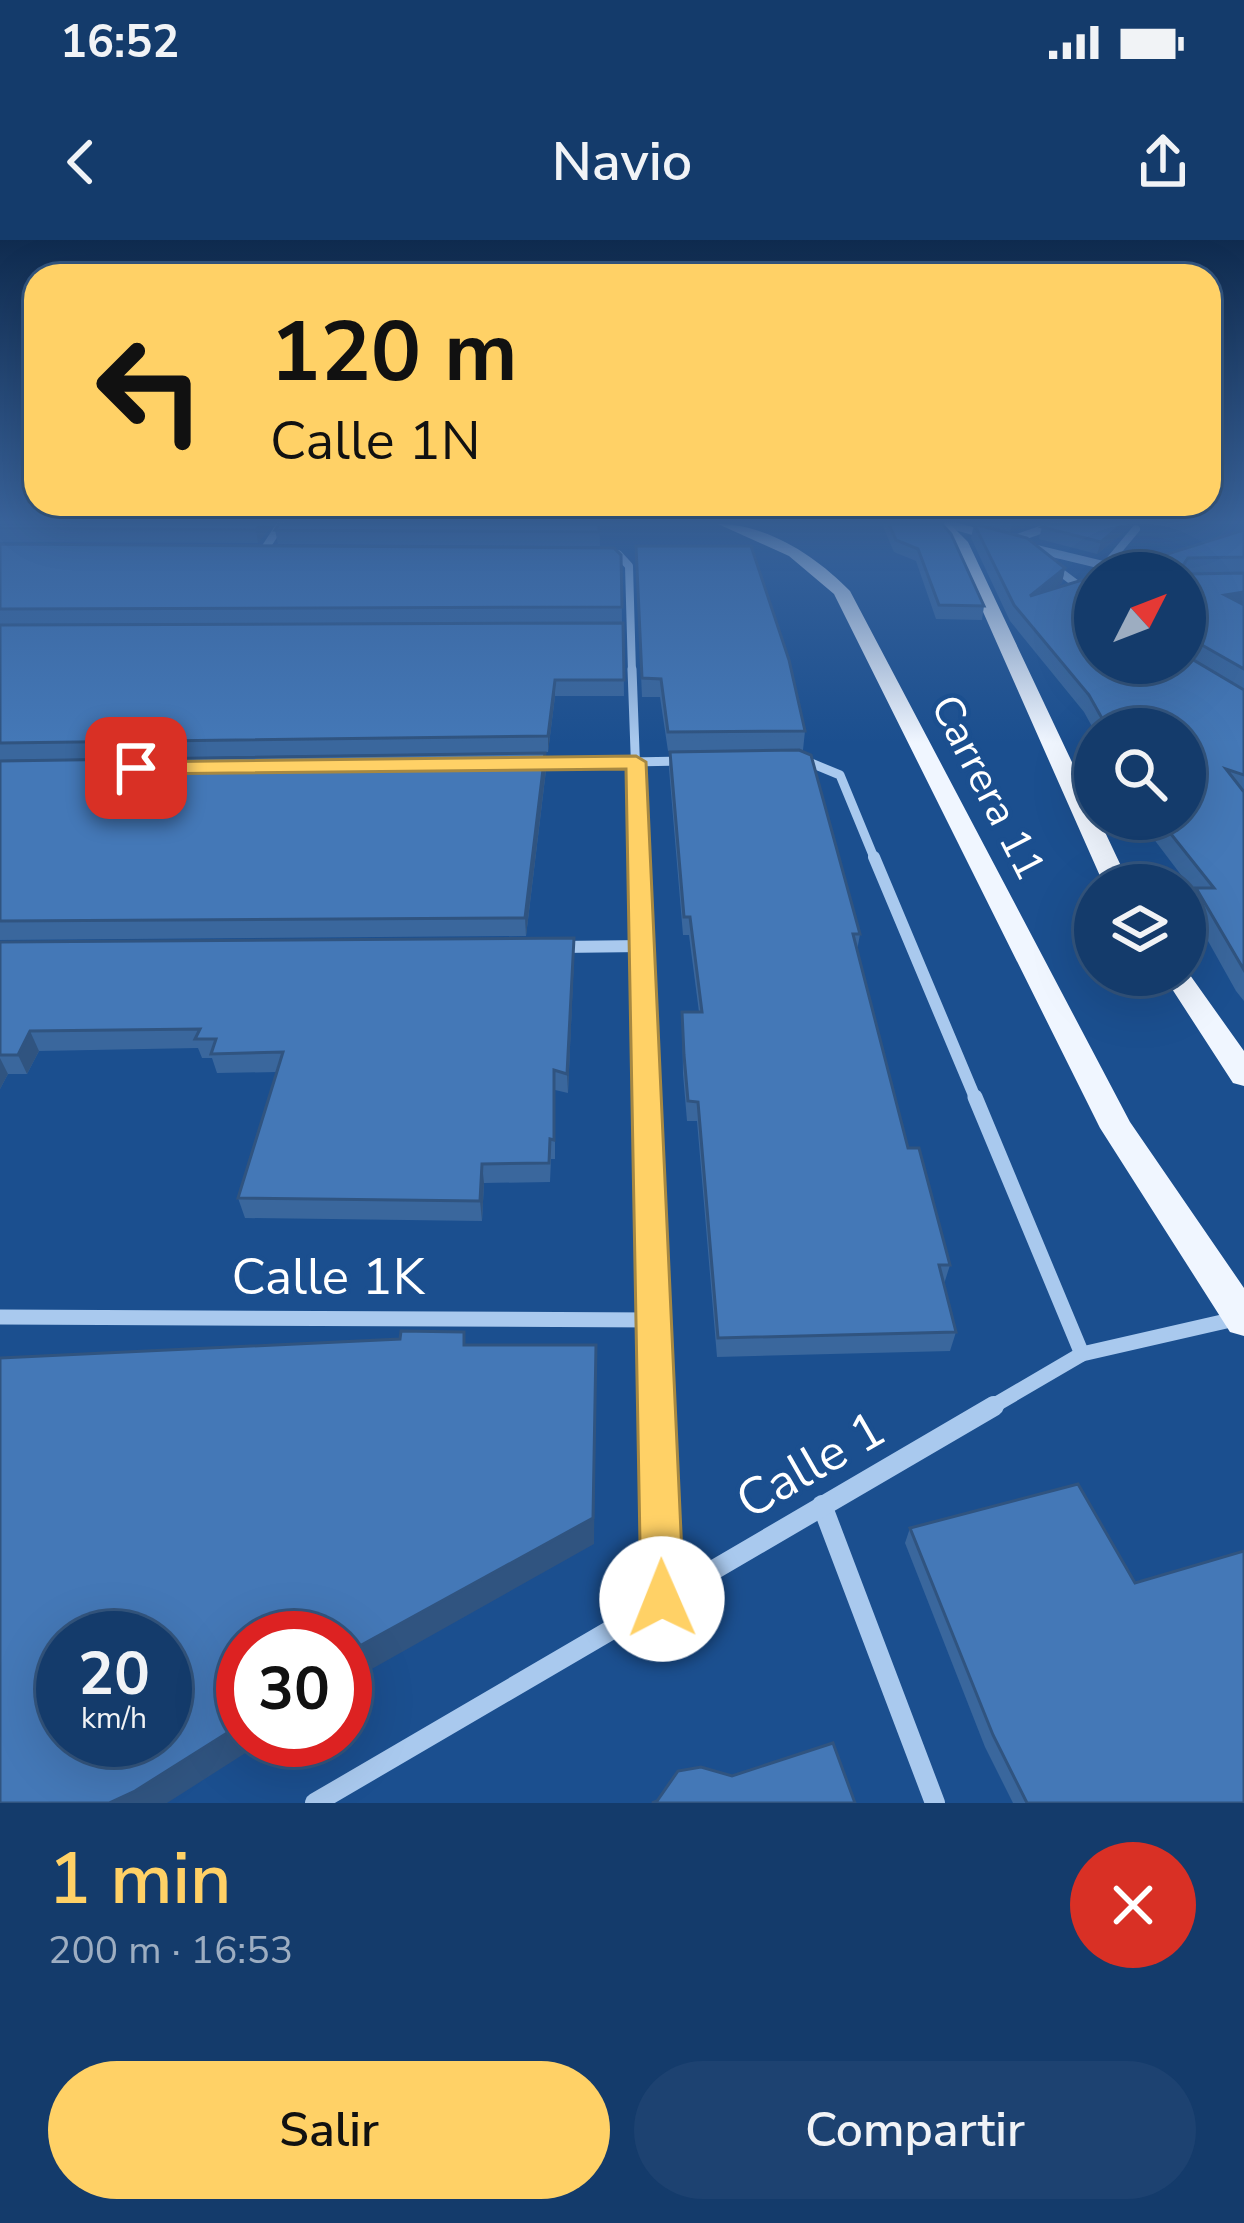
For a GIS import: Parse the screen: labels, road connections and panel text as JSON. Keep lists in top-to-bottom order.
{
  "streets": {
    "main road": ["Carrera 11"],
    "street": ["Calle 1K", "Calle 1"]
  },
  "crossings": [
    ["Carrera 11", "Calle 1"]
  ],
  "north": "top right",
  "page": {
    "status": "16:52",
    "header": "Navio",
    "turn": ["120 m", "Calle 1N"],
    "speed": "20 km/h",
    "limit": "30",
    "heading": ["1 min", "200 m · 16:53"],
    "buttons": ["Salir", "Compartir"]
  }
}
